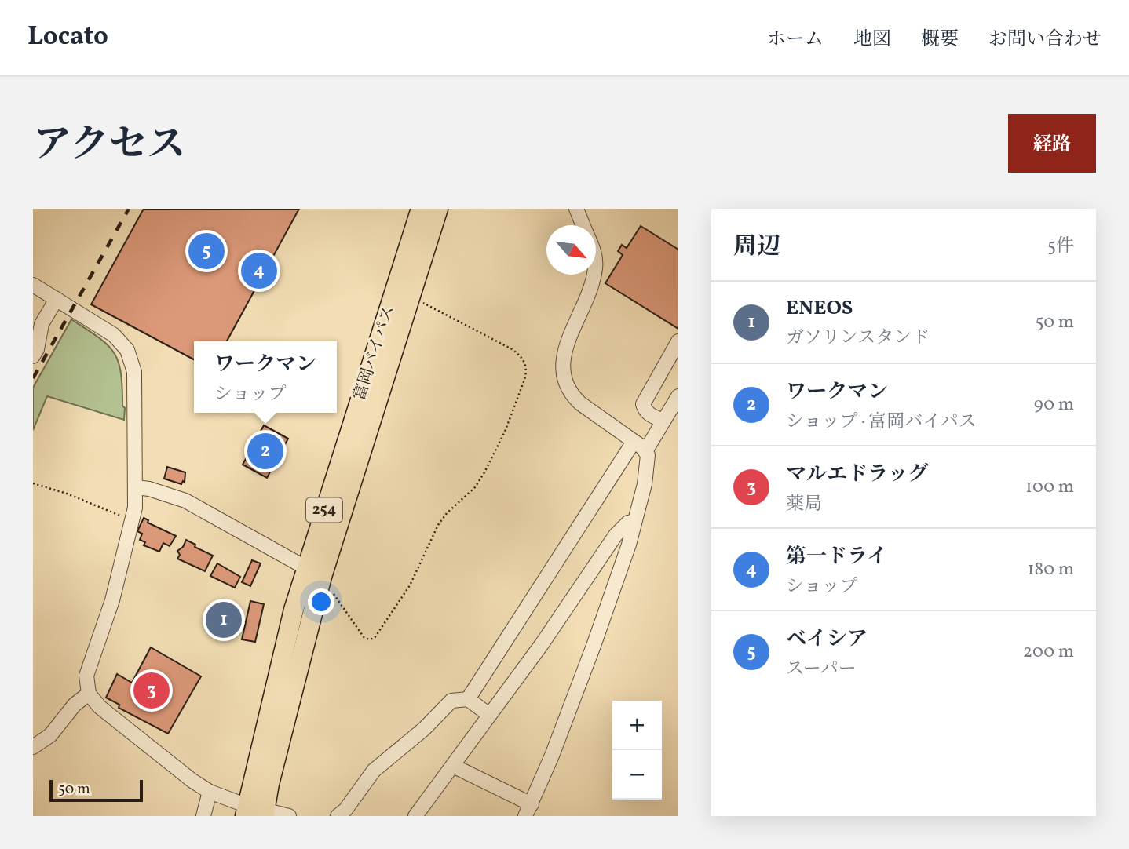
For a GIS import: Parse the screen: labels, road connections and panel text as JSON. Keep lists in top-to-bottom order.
{
  "streets": {
    "highway": ["富岡バイパス", "254"]
  },
  "scale_bar": "50 m",
  "north": "bottom right",
  "page": {
    "header": "Locato",
    "nav": [
      "ホーム",
      "地図",
      "概要",
      "お問い合わせ"
    ],
    "title": "アクセス",
    "buttons": "経路",
    "heading": ["周辺", "5件"],
    "pins": [
      "5",
      "4",
      "2",
      "1",
      "3"
    ],
    "list": [
      {
        "mark": "1",
        "name": "ENEOS",
        "note": "ガソリンスタンド",
        "value": "50 m"
      },
      {
        "mark": "2",
        "name": "ワークマン",
        "note": "ショップ · 富岡バイパス",
        "value": "90 m"
      },
      {
        "mark": "3",
        "name": "マルエドラッグ",
        "note": "薬局",
        "value": "100 m"
      },
      {
        "mark": "4",
        "name": "第一ドライ",
        "note": "ショップ",
        "value": "180 m"
      },
      {
        "mark": "5",
        "name": "ベイシア",
        "note": "スーパー",
        "value": "200 m"
      }
    ],
    "popup": ["ワークマン", "ショップ"],
    "map_buttons": ["+", "−"],
    "scale": "50 m"
  }
}
